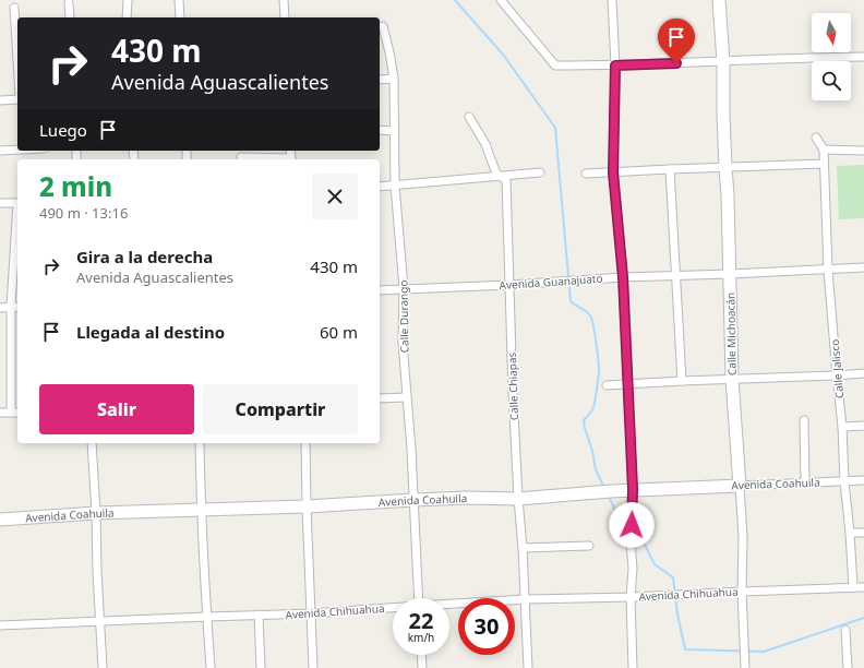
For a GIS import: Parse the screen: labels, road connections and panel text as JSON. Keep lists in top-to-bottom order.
{
  "streets": {
    "street": [
      "Avenida Guanajuato",
      "Calle Durango",
      "Calle Michoacán",
      "Calle Jalisco",
      "Calle Chiapas",
      "Avenida Coahuila",
      "Avenida Chihuahua"
    ]
  },
  "crossings": [
    ["Avenida Guanajuato", "Calle Durango"],
    ["Avenida Guanajuato", "Calle Michoacán"],
    ["Avenida Guanajuato", "Calle Jalisco"],
    ["Avenida Guanajuato", "Calle Chiapas"],
    ["Calle Durango", "Avenida Coahuila"],
    ["Calle Michoacán", "Avenida Coahuila"],
    ["Calle Michoacán", "Avenida Chihuahua"],
    ["Calle Jalisco", "Avenida Coahuila"],
    ["Calle Jalisco", "Avenida Chihuahua"],
    ["Calle Chiapas", "Avenida Coahuila"],
    ["Calle Chiapas", "Avenida Chihuahua"]
  ],
  "north": "bottom",
  "page": {
    "turn": ["430 m", "Avenida Aguascalientes"],
    "then": "Luego",
    "heading": ["2 min", "490 m · 13:16"],
    "list": [
      {
        "name": "Gira a la derecha",
        "note": "Avenida Aguascalientes",
        "value": "430 m"
      },
      {
        "name": "Llegada al destino",
        "value": "60 m"
      }
    ],
    "buttons": ["Salir", "Compartir"],
    "speed": "22 km/h",
    "limit": "30"
  }
}
